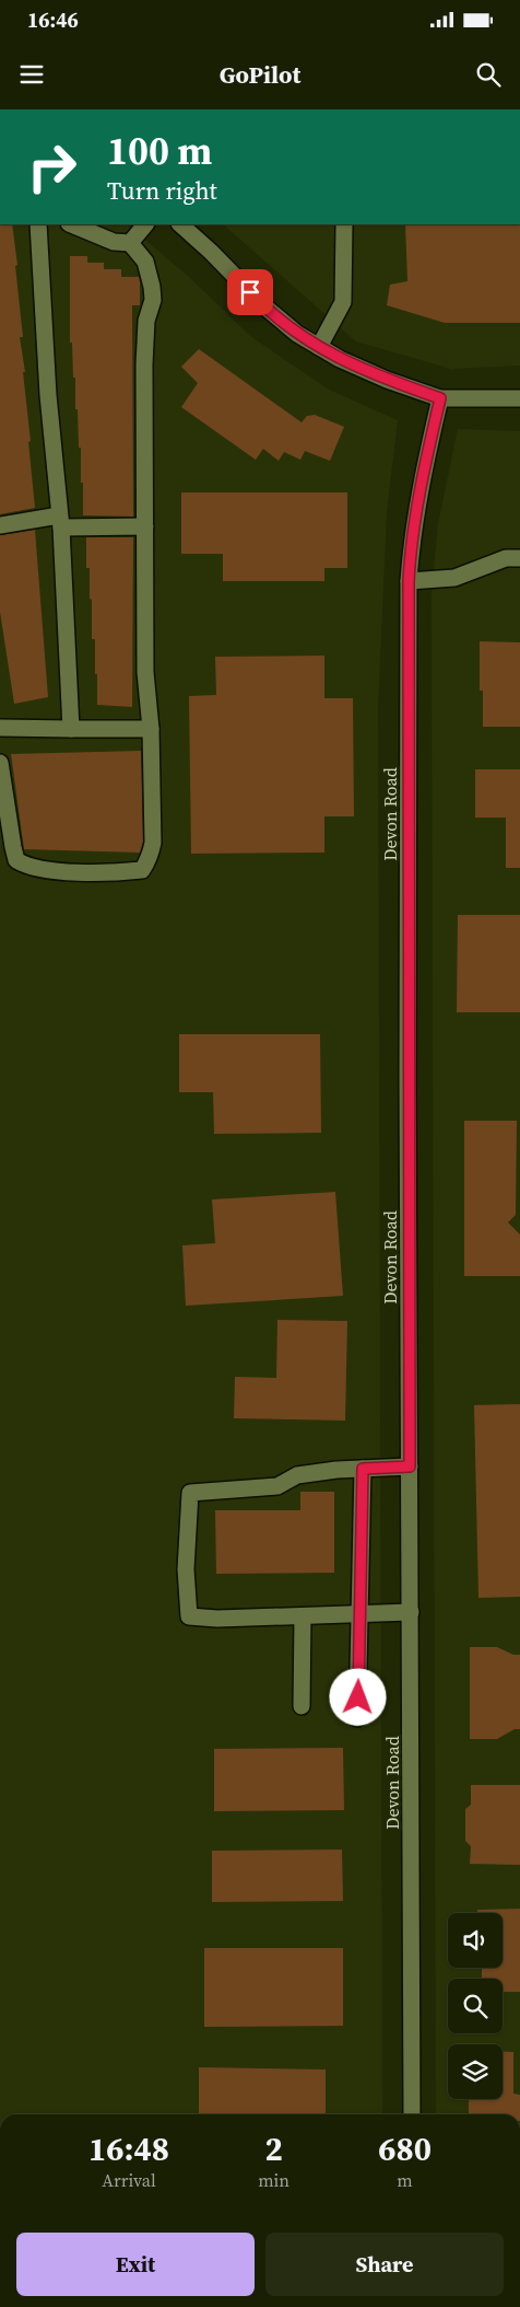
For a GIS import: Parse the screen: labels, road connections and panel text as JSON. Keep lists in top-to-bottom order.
{
  "streets": {
    "street": ["Devon Road"]
  },
  "page": {
    "status": "16:46",
    "header": "GoPilot",
    "turn": ["100 m", "Turn right"],
    "eta": [
      "16:48",
      "Arrival",
      "2",
      "min",
      "680",
      "m"
    ],
    "buttons": ["Exit", "Share"]
  }
}
